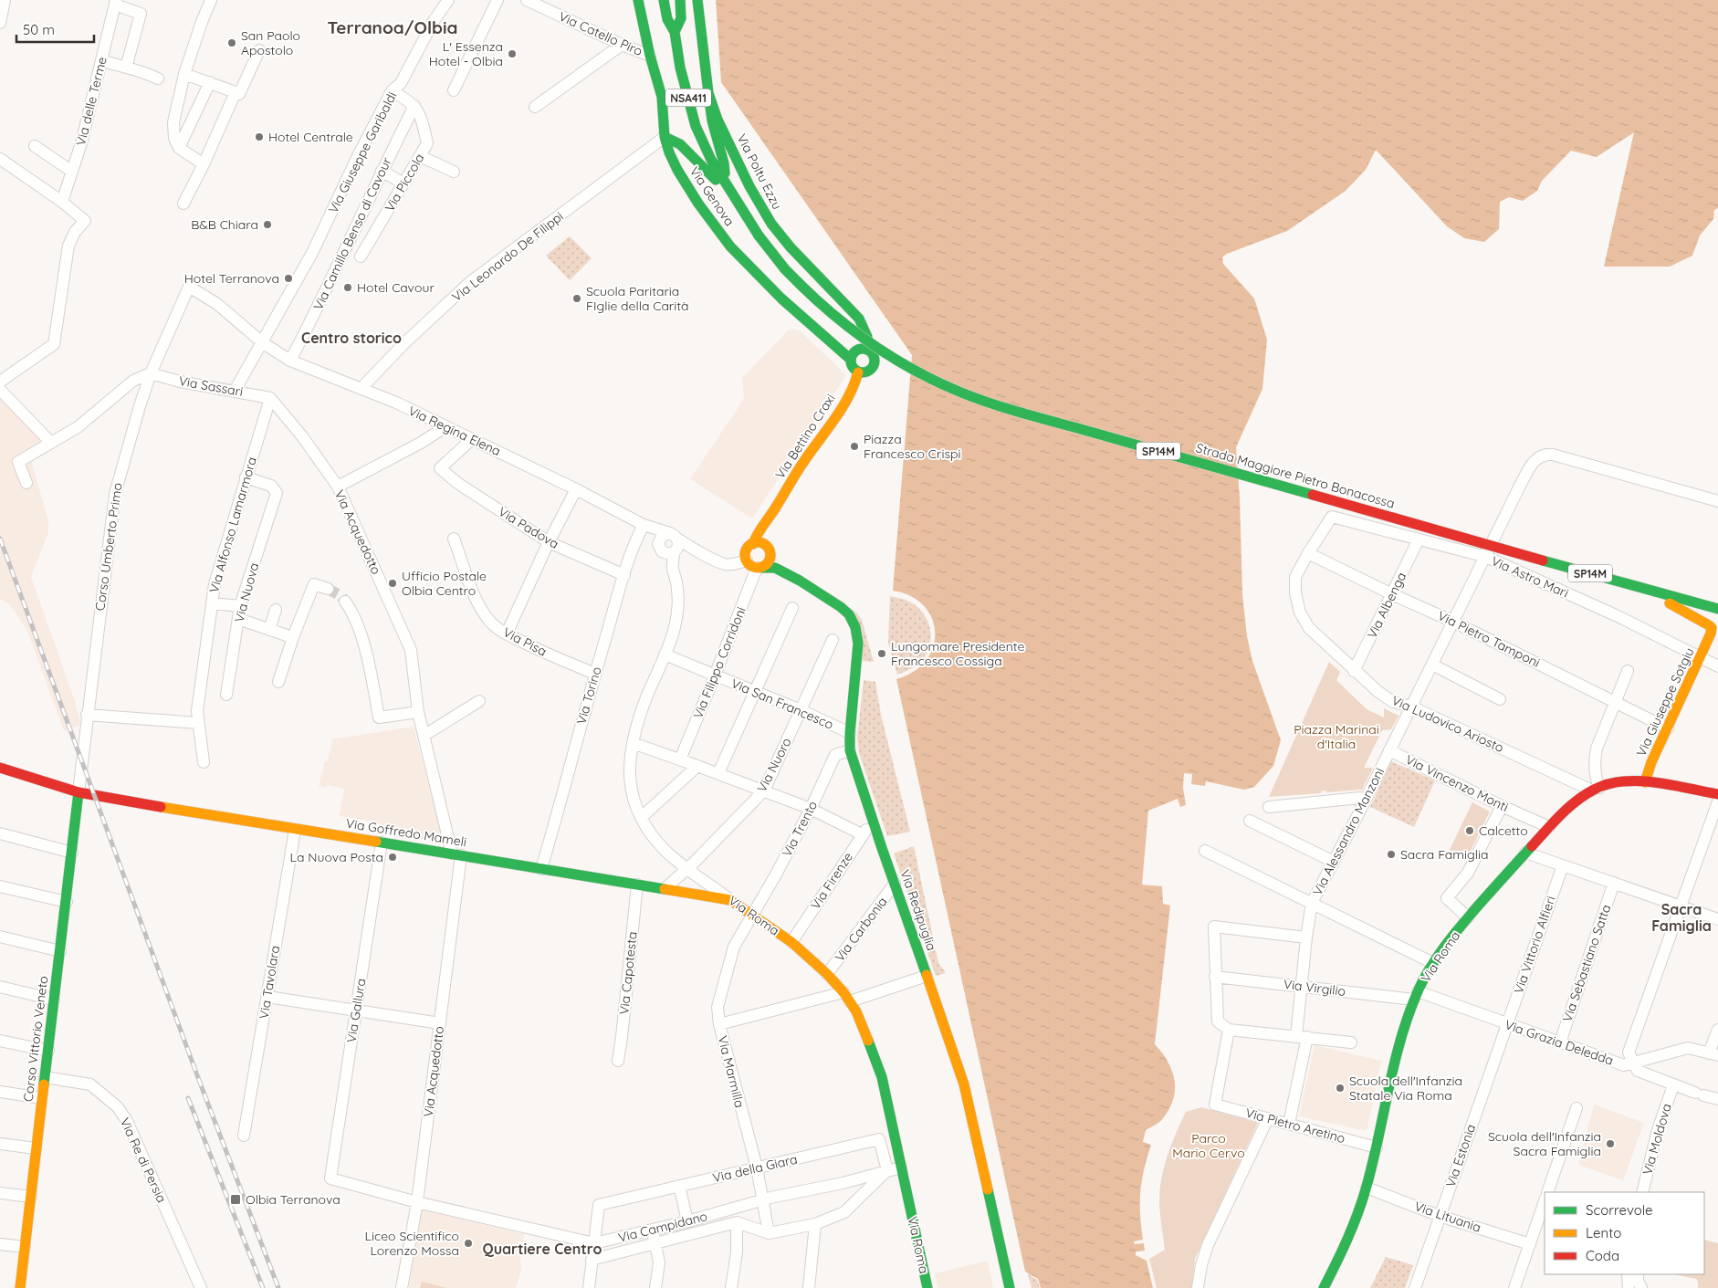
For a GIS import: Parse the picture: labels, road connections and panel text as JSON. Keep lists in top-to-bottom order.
{
  "streets": {
    "main road": [
      "NSA411",
      "Via Poltu Ezzu",
      "Via Genova",
      "Via Bettino Craxi",
      "SP14M",
      "Strada Maggiore Pietro Bonacossa",
      "Via Giuseppe Sotgiu",
      "Via Goffredo Mameli",
      "Via Redipuglia",
      "Via Roma",
      "Corso Vittorio Veneto"
    ],
    "street": [
      "Via Catello Piro",
      "Via delle Terme",
      "Via Giuseppe Garibaldi",
      "Via Piccola",
      "Via Camillo Benso di Cavour",
      "Via Leonardo De Filippi",
      "Via Sassari",
      "Via Regina Elena",
      "Via Alfonso Lamarmora",
      "Via Padova",
      "Via Acquedotto",
      "Corso Umberto Primo",
      "Via Astro Mari",
      "Via Nuova",
      "Via Albenga",
      "Via Pietro Tamponi",
      "Via Pisa",
      "Via Filippo Corridoni",
      "Via Torino",
      "Via San Francesco",
      "Via Ludovico Ariosto",
      "Via Nuoro",
      "Via Vincenzo Monti",
      "Via Trento",
      "Via Alessandro Manzoni",
      "Via Firenze",
      "Via Carbonia",
      "Via Vittorio Alfieri",
      "Via Sebastiano Satta",
      "Via Capotesta",
      "Via Tavolara",
      "Via Virgilio",
      "Via Gallura",
      "Via Grazia Deledda",
      "Via Marmilla",
      "Via Pietro Aretino",
      "Via Moldova",
      "Via Estonia",
      "Via Re di Persia",
      "Via della Giara",
      "Via Lituania",
      "Via Campidano"
    ]
  },
  "crossings": [
    ["Via Catello Piro", "Via Genova"],
    ["Via Giuseppe Garibaldi", "Via Sassari"],
    ["Via Giuseppe Garibaldi", "Via Regina Elena"],
    ["Via Poltu Ezzu", "Via Genova"],
    ["Via Poltu Ezzu", "Via Bettino Craxi"],
    ["Via Piccola", "Via Camillo Benso di Cavour"],
    ["Via Genova", "Via Leonardo De Filippi"],
    ["Via Genova", "Via Bettino Craxi"],
    ["Via Camillo Benso di Cavour", "Via Regina Elena"],
    ["Via Leonardo De Filippi", "Via Regina Elena"],
    ["Via Sassari", "Via Alfonso Lamarmora"],
    ["Via Sassari", "Via Acquedotto"],
    ["Via Sassari", "Corso Umberto Primo"],
    ["Via Regina Elena", "Via Bettino Craxi"],
    ["Via Regina Elena", "Via Padova"],
    ["Via Regina Elena", "Corso Umberto Primo"],
    ["Via Regina Elena", "Via Filippo Corridoni"],
    ["Via Regina Elena", "Via Torino"],
    ["Via Regina Elena", "Via Redipuglia"],
    ["Via Regina Elena", "Via Roma"],
    ["Via Bettino Craxi", "Via Filippo Corridoni"],
    ["Via Bettino Craxi", "Via Redipuglia"],
    ["Strada Maggiore Pietro Bonacossa", "Via Giuseppe Sotgiu"],
    ["Via Alfonso Lamarmora", "Via Acquedotto"],
    ["Via Alfonso Lamarmora", "Via Nuova"],
    ["Via Padova", "Via Torino"],
    ["Via Acquedotto", "Via Goffredo Mameli"],
    ["Via Acquedotto", "Via Campidano"],
    ["Corso Umberto Primo", "Via Goffredo Mameli"],
    ["Corso Umberto Primo", "Corso Vittorio Veneto"],
    ["Via Astro Mari", "Via Albenga"],
    ["Via Astro Mari", "Via Giuseppe Sotgiu"],
    ["Via Astro Mari", "Via Ludovico Ariosto"],
    ["Via Astro Mari", "Via Alessandro Manzoni"],
    ["Via Albenga", "Via Pietro Tamponi"],
    ["Via Albenga", "Via Ludovico Ariosto"],
    ["Via Pietro Tamponi", "Via Giuseppe Sotgiu"],
    ["Via Pietro Tamponi", "Via Ludovico Ariosto"],
    ["Via Pietro Tamponi", "Via Alessandro Manzoni"],
    ["Via Pisa", "Via Torino"],
    ["Via Filippo Corridoni", "Via San Francesco"],
    ["Via Filippo Corridoni", "Via Redipuglia"],
    ["Via Torino", "Via Goffredo Mameli"],
    ["Via Giuseppe Sotgiu", "Via Roma"],
    ["Via San Francesco", "Via Nuoro"],
    ["Via San Francesco", "Via Redipuglia"],
    ["Via San Francesco", "Via Roma"],
    ["Via Ludovico Ariosto", "Via Alessandro Manzoni"],
    ["Via Ludovico Ariosto", "Via Roma"],
    ["Via Nuoro", "Via Goffredo Mameli"],
    ["Via Nuoro", "Via Roma"],
    ["Via Vincenzo Monti", "Via Alessandro Manzoni"],
    ["Via Vincenzo Monti", "Via Roma"],
    ["Via Trento", "Via Redipuglia"],
    ["Via Trento", "Via Roma"],
    ["Via Trento", "Via Marmilla"],
    ["Via Alessandro Manzoni", "Via Virgilio"],
    ["Via Alessandro Manzoni", "Via Pietro Aretino"],
    ["Via Goffredo Mameli", "Via Roma"],
    ["Via Goffredo Mameli", "Via Capotesta"],
    ["Via Goffredo Mameli", "Via Tavolara"],
    ["Via Goffredo Mameli", "Via Gallura"],
    ["Via Goffredo Mameli", "Corso Vittorio Veneto"],
    ["Via Firenze", "Via Redipuglia"],
    ["Via Firenze", "Via Roma"],
    ["Via Redipuglia", "Via Carbonia"],
    ["Via Roma", "Via Carbonia"],
    ["Via Roma", "Via Virgilio"],
    ["Via Roma", "Via Grazia Deledda"],
    ["Via Roma", "Via Marmilla"],
    ["Via Roma", "Via Pietro Aretino"],
    ["Via Roma", "Via Lituania"],
    ["Via Roma", "Via Campidano"],
    ["Via Vittorio Alfieri", "Via Grazia Deledda"],
    ["Via Vittorio Alfieri", "Via Estonia"],
    ["Via Sebastiano Satta", "Via Grazia Deledda"],
    ["Via Virgilio", "Via Grazia Deledda"],
    ["Via Gallura", "Via Campidano"],
    ["Corso Vittorio Veneto", "Via Re di Persia"],
    ["Via Grazia Deledda", "Via Estonia"],
    ["Via Marmilla", "Via della Giara"],
    ["Via Marmilla", "Via Campidano"],
    ["Via Estonia", "Via Lituania"],
    ["Via della Giara", "Via Campidano"]
  ],
  "districts": [
    "Terranoa/Olbia",
    "Centro storico",
    "Sacra Famiglia",
    "Quartiere Centro"
  ],
  "parks": ["Piazza Marinai d'Italia", "Parco Mario Cervo"],
  "places": {
    "other": [
      "San Paolo Apostolo",
      "L' Essenza Hotel - Olbia",
      "Hotel Centrale",
      "B&B Chiara",
      "Hotel Terranova",
      "Hotel Cavour",
      "Scuola Paritaria FIglie della Carità",
      "Piazza Francesco Crispi",
      "Ufficio Postale Olbia Centro",
      "Lungomare Presidente Francesco Cossiga",
      "Calcetto",
      "Sacra Famiglia",
      "La Nuova Posta",
      "Scuola dell'Infanzia Statale Via Roma",
      "Scuola dell'Infanzia Sacra Famiglia",
      "Liceo Scientifico Lorenzo Mossa"
    ],
    "transit": ["Olbia Terranova"]
  },
  "legend": ["Scorrevole", "Lento", "Coda"],
  "scale_bar": "50 m"
}
